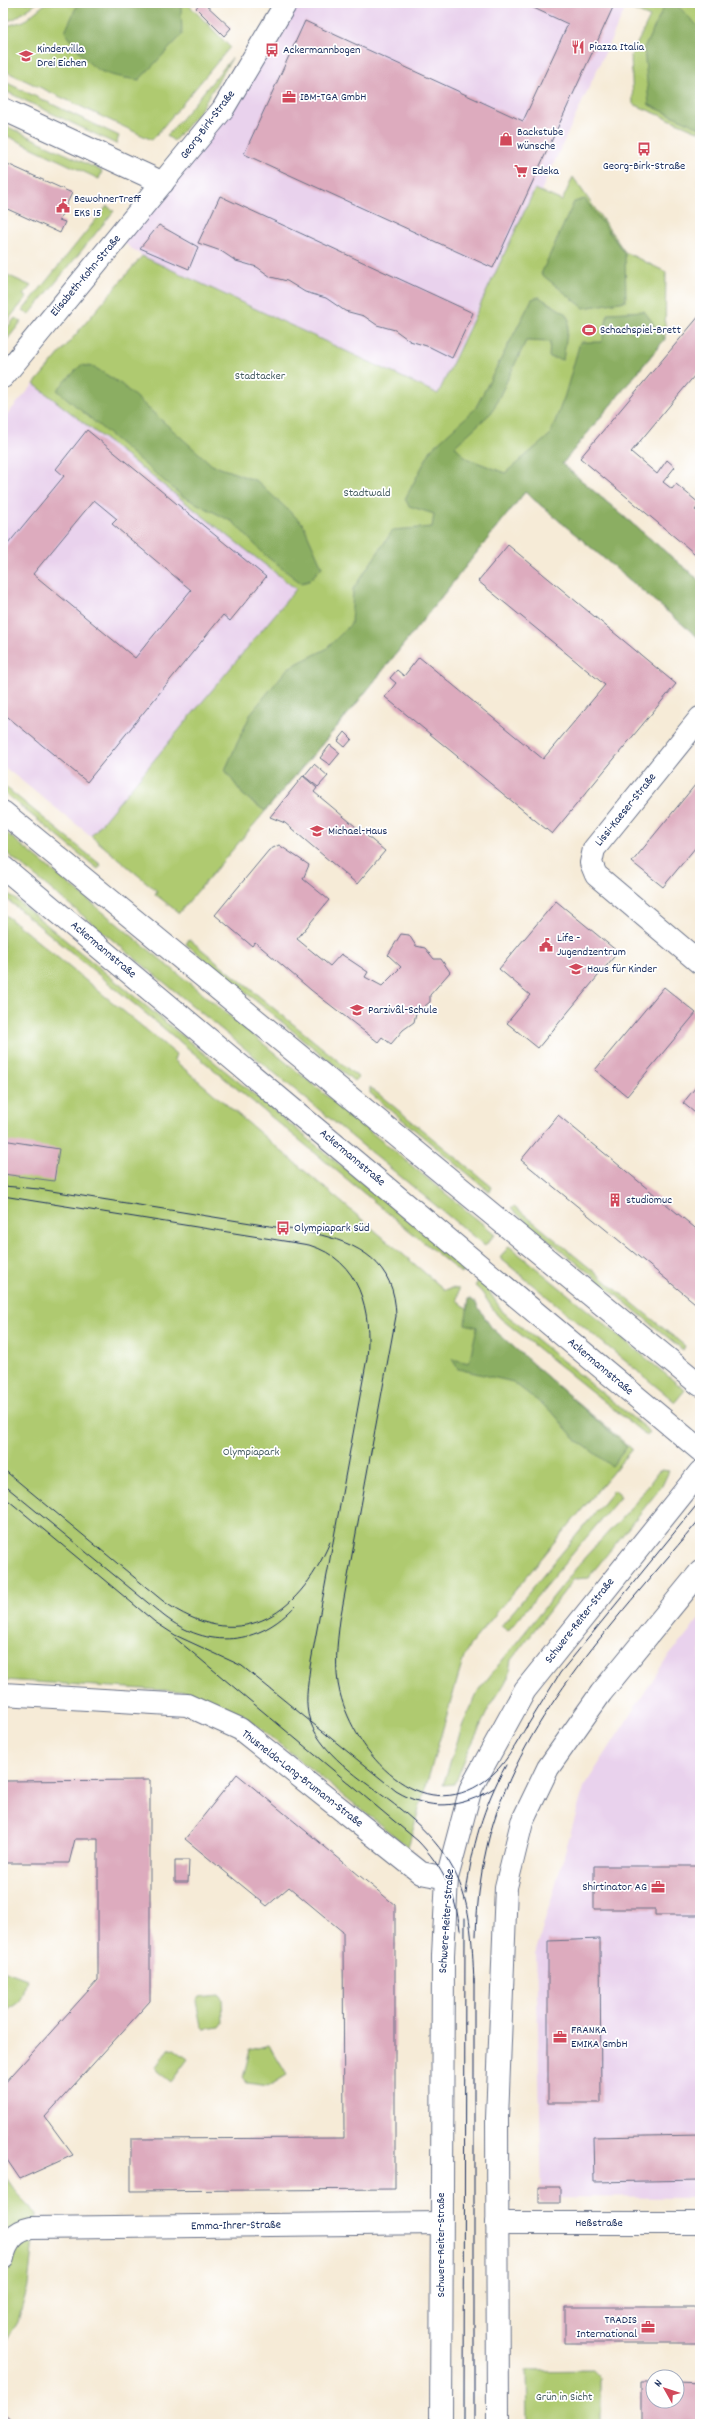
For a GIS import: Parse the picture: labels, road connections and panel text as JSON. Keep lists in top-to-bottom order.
{
  "streets": {
    "main road": [
      "Georg-Birk-Straße",
      "Elisabeth-Kohn-Straße",
      "Lissi-Kaeser-Straße",
      "Ackermannstraße",
      "Schwere-Reiter-Straße",
      "Thusnelda-Lang-Brumann-Straße",
      "Heßstraße",
      "Emma-Ihrer-Straße"
    ]
  },
  "crossings": [
    ["Georg-Birk-Straße", "Elisabeth-Kohn-Straße"],
    ["Schwere-Reiter-Straße", "Thusnelda-Lang-Brumann-Straße"],
    ["Schwere-Reiter-Straße", "Emma-Ihrer-Straße"]
  ],
  "parks": [
    "Stadtacker",
    "Stadtwald",
    "Olympiapark",
    "Grün in Sicht"
  ],
  "places": {
    "restaurant": ["Piazza Italia"],
    "bus stop": ["Ackermannbogen", "Georg-Birk-Straße", "Olympiapark Süd"],
    "school or university": [
      "Kindervilla Drei Eichen",
      "Michael-Haus",
      "Haus für Kinder",
      "Parzivâl-Schule"
    ],
    "office": [
      "IBM-TGA GmbH",
      "Shirtinator AG",
      "FRANKA EMIKA GmbH",
      "TRADIS International"
    ],
    "shop": ["Backstube Wünsche"],
    "supermarket": ["Edeka"],
    "public building": ["BewohnerTreff EKS 15", "Life - Jugendzentrum"],
    "sports": ["Schachspiel-Brett"],
    "building": ["studiomuc"]
  },
  "north": "top left"
}
